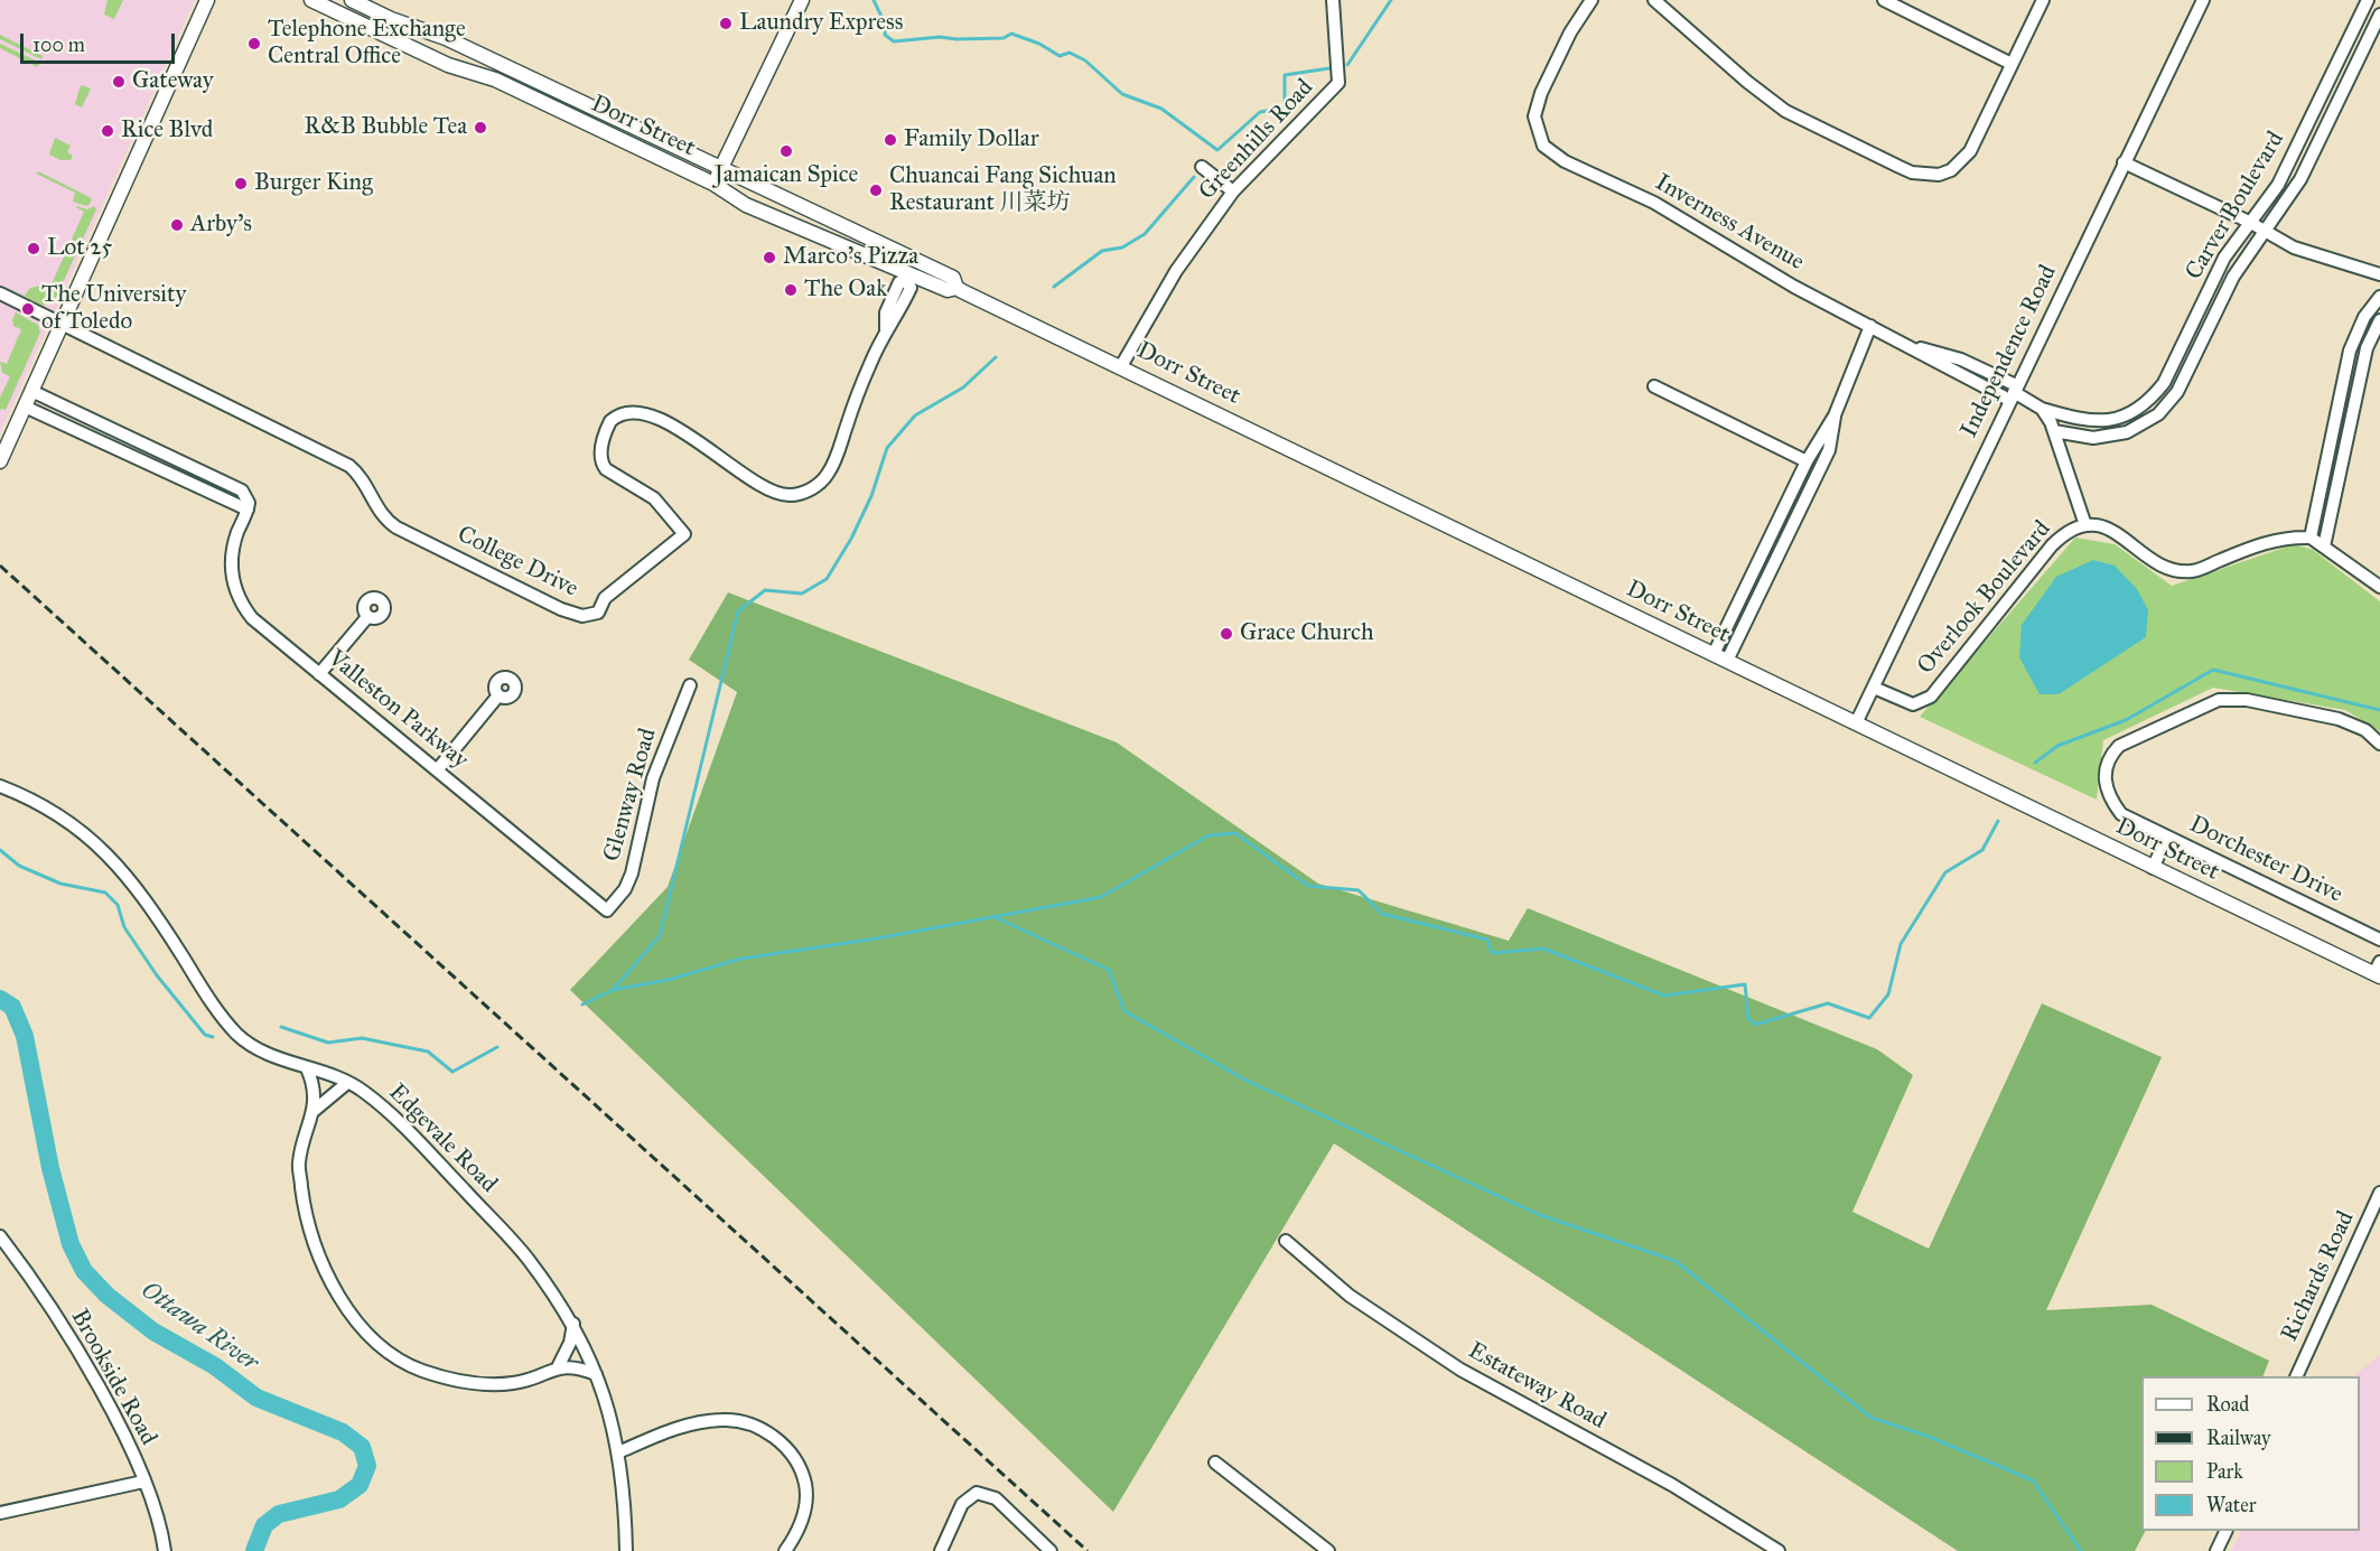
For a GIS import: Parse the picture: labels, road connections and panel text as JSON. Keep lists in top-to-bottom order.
{
  "streets": {
    "main road": ["Dorr Street"],
    "street": [
      "Greenhills Road",
      "Carver Boulevard",
      "Inverness Avenue",
      "Independence Road",
      "College Drive",
      "Overlook Boulevard",
      "Valleston Parkway",
      "Glenway Road",
      "Dorchester Drive",
      "Edgevale Road",
      "Richards Road",
      "Brookside Road",
      "Estateway Road"
    ]
  },
  "crossings": [
    ["Dorr Street", "Greenhills Road"],
    ["Dorr Street", "Independence Road"],
    ["Dorr Street", "College Drive"],
    ["Dorr Street", "Dorchester Drive"],
    ["Carver Boulevard", "Inverness Avenue"],
    ["Inverness Avenue", "Independence Road"],
    ["Independence Road", "Overlook Boulevard"],
    ["Valleston Parkway", "Glenway Road"]
  ],
  "water": ["Ottawa River"],
  "places": [
    "Laundry Express",
    "Telephone Exchange Central Office",
    "Gateway",
    "R&B Bubble Tea",
    "Rice Blvd",
    "Family Dollar",
    "Jamaican Spice",
    "Burger King",
    "Chuancai Fang Sichuan Restaurant 川菜坊",
    "Arby's",
    "Lot 25",
    "Marco's Pizza",
    "The Oak",
    "The University of Toledo",
    "Grace Church"
  ],
  "legend": [
    "Road",
    "Railway",
    "Park",
    "Water"
  ],
  "scale_bar": "100 m"
}
